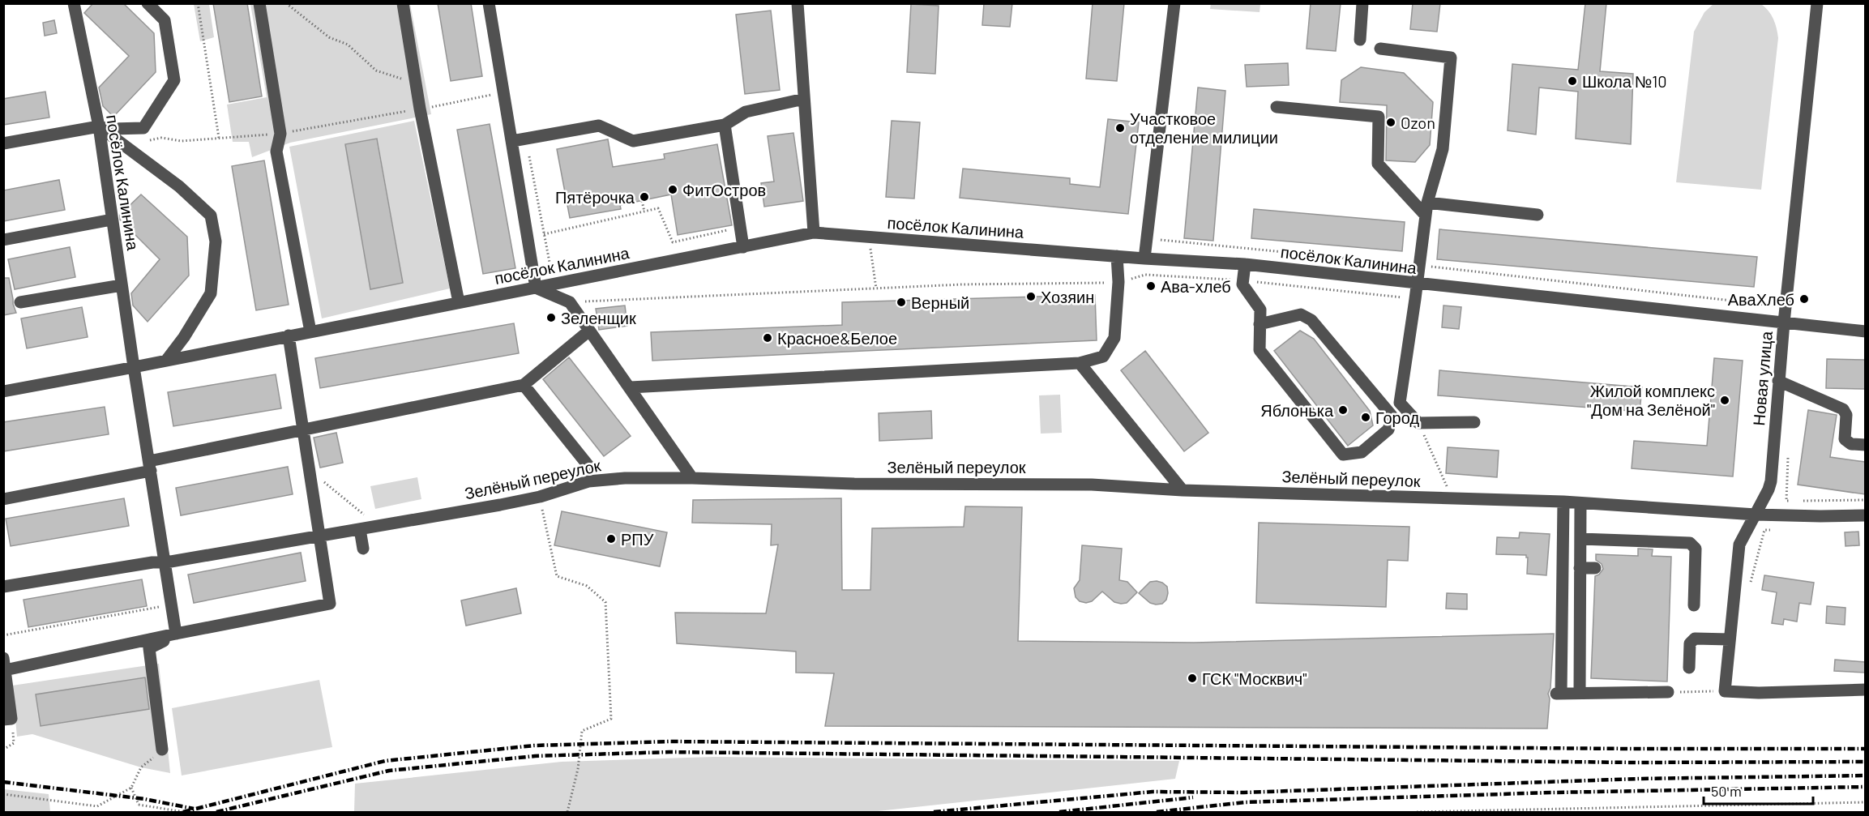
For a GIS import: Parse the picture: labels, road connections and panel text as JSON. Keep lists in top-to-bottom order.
{
  "streets": {
    "street": ["посёлок Калинина", "Новая улица", "Зелёный переулок"]
  },
  "crossings": [
    ["посёлок Калинина", "Новая улица"],
    ["посёлок Калинина", "Зелёный переулок"],
    ["Новая улица", "Зелёный переулок"]
  ],
  "places": [
    "Школа №10",
    "Ozon",
    "Участковое отделение милиции",
    "ФитОстров",
    "Пятёрочка",
    "Ава-хлеб",
    "Хозяин",
    "АваХлеб",
    "Верный",
    "Зеленщик",
    "Красное&Белое",
    "Жилой комплекс \"Дом на Зелёной\"",
    "Яблонька",
    "Город",
    "РПУ",
    "ГСК \"Москвич\""
  ],
  "scale_bar": "50 m"
}
